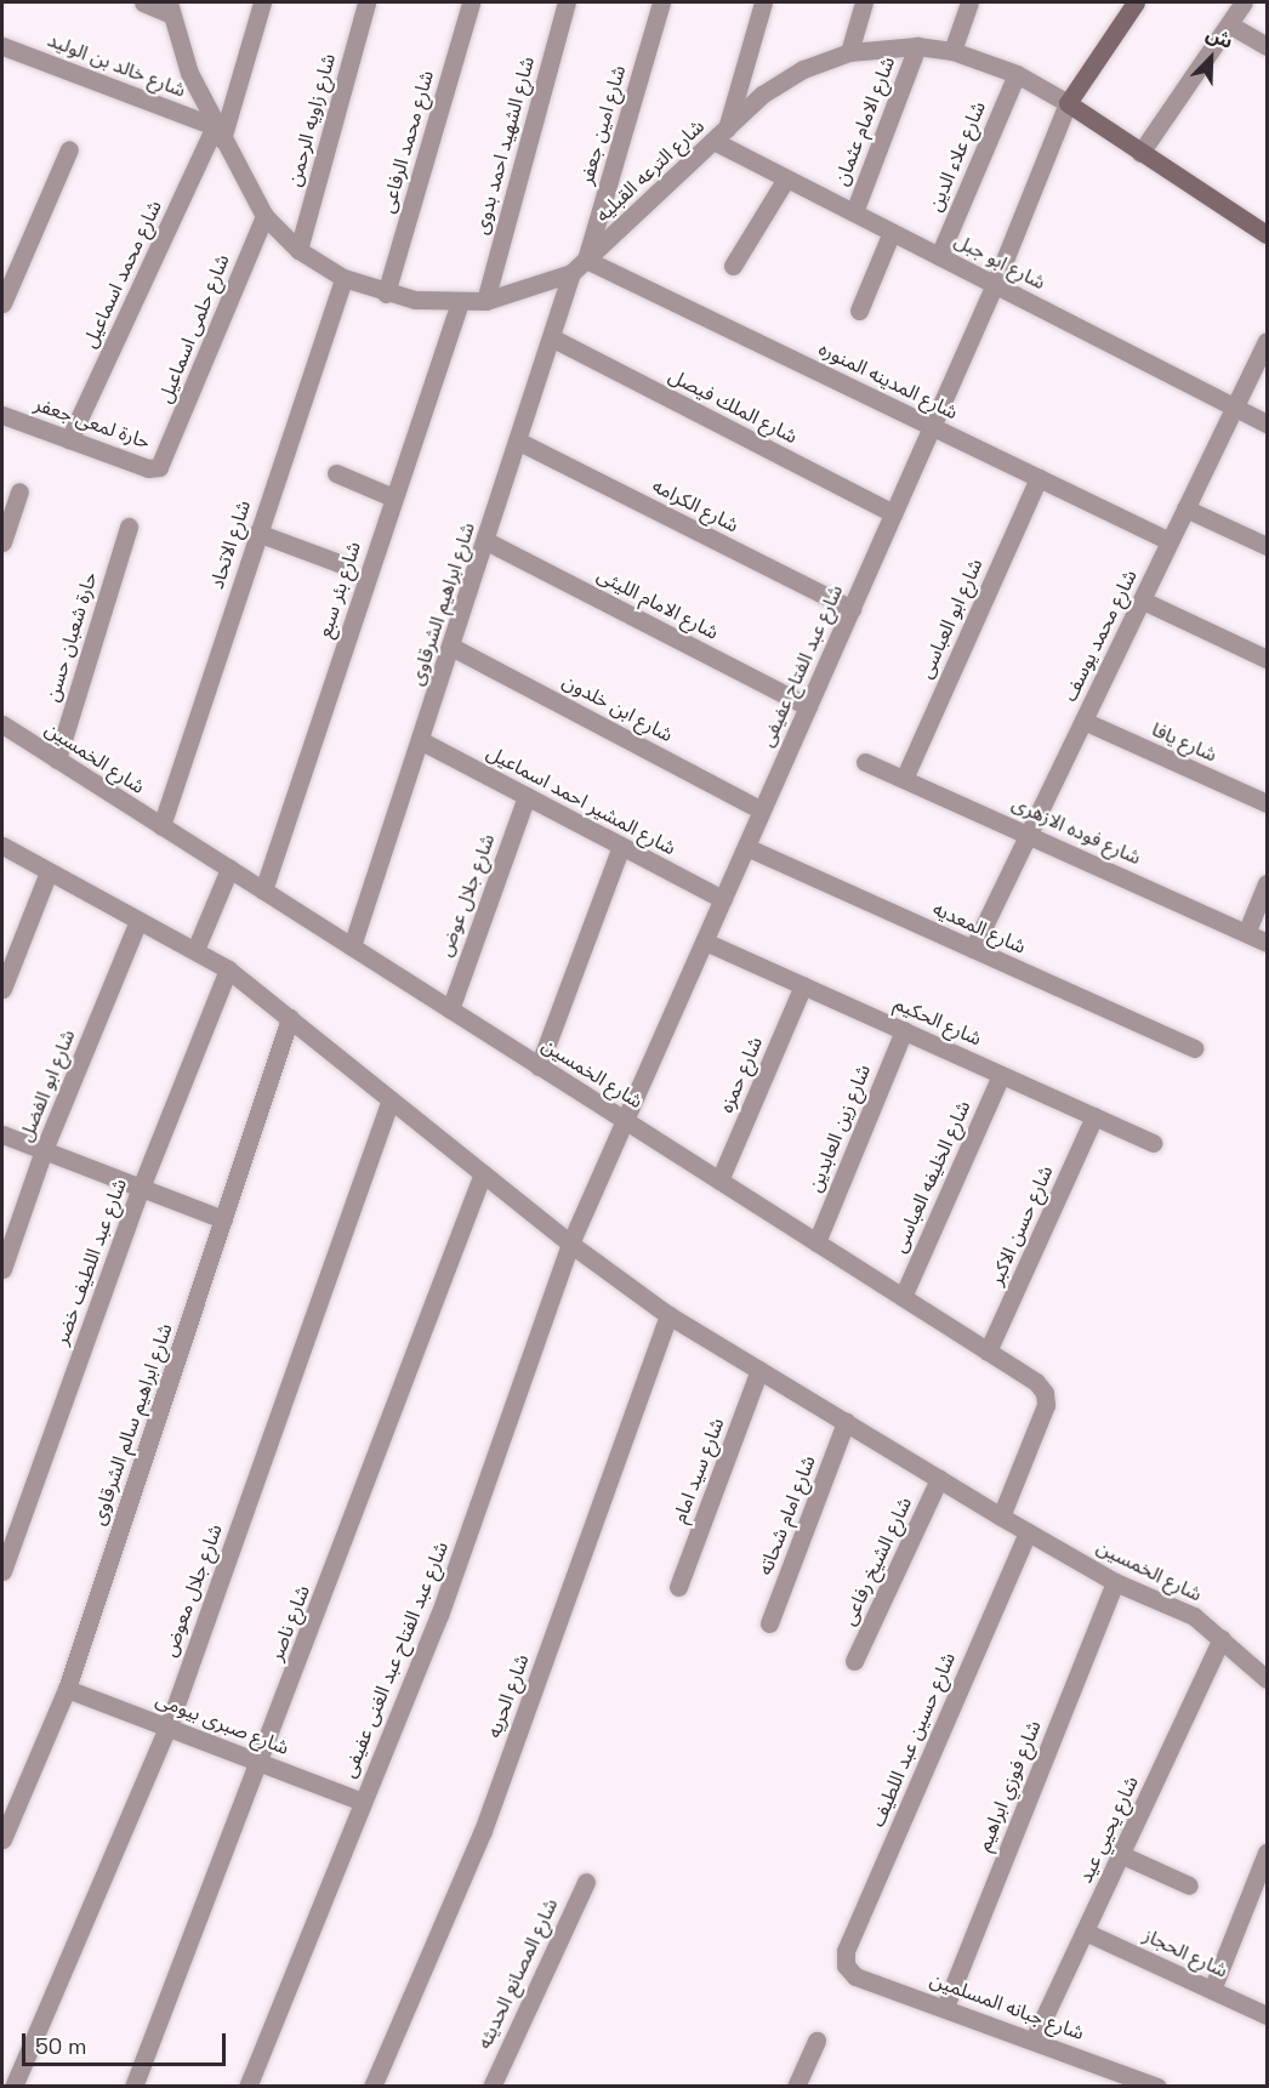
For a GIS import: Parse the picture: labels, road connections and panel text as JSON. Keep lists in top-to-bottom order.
{
  "streets": {
    "main road": ["شارع الترعه القبليه"],
    "street": [
      "شارع خالد بن الوليد",
      "شارع زاويه الرحمن",
      "شارع الامام عثمان",
      "شارع امين جعفر",
      "شارع محمد الرفاعى",
      "شارع الشهيد احمد بدوى",
      "شارع علاء الدين",
      "شارع ابو جبل",
      "شارع محمد اسماعيل",
      "شارع حلمى اسماعيل",
      "شارع المدينه المنوره",
      "شارع الملك فيصل",
      "حارة لمعى جعفر",
      "شارع الكرامه",
      "شارع الاتحاد",
      "شارع بئر سبع",
      "شارع ابراهيم الشرقاوى",
      "شارع الامام الليثى",
      "شارع ابو العباسى",
      "شارع محمد يوسف",
      "حارة شعبان حسن",
      "شارع عبد الفتاح عفيفى",
      "شارع ابن خلدون",
      "شارع يافا",
      "شارع الخمسين",
      "شارع المشير احمد اسماعيل",
      "شارع فوده الازهرى",
      "شارع جلال عوض",
      "شارع المعديه",
      "شارع الحكيم",
      "شارع حمزه",
      "شارع ابو الفضل",
      "شارع زين العابدين",
      "شارع الخليفه العباسى",
      "شارع حسن الاكبر",
      "شارع عبد اللطيف خضر",
      "شارع ابراهيم سالم الشرقاوى",
      "شارع سيد امام",
      "شارع امام شحاته",
      "شارع الشيخ رفاعى",
      "شارع جلال معوض",
      "شارع ناصر",
      "شارع عبد الفتاح عبد الغنى عفيفى",
      "شارع الحريه",
      "شارع صبرى بيومى",
      "شارع حسين عبد اللطيف",
      "شارع فوزي ابراهيم",
      "شارع يحيي عيد",
      "شارع الحجاز",
      "شارع المصانع الحديثه",
      "شارع جبانه المسلمين"
    ]
  },
  "crossings": [
    ["شارع خالد بن الوليد", "شارع الترعه القبليه"],
    ["شارع خالد بن الوليد", "شارع محمد اسماعيل"],
    ["شارع زاويه الرحمن", "شارع الترعه القبليه"],
    ["شارع الامام عثمان", "شارع الترعه القبليه"],
    ["شارع الامام عثمان", "شارع ابو جبل"],
    ["شارع امين جعفر", "شارع الترعه القبليه"],
    ["شارع امين جعفر", "شارع المدينه المنوره"],
    ["شارع محمد الرفاعى", "شارع الترعه القبليه"],
    ["شارع الشهيد احمد بدوى", "شارع الترعه القبليه"],
    ["شارع علاء الدين", "شارع الترعه القبليه"],
    ["شارع علاء الدين", "شارع ابو جبل"],
    ["شارع الترعه القبليه", "شارع ابو جبل"],
    ["شارع الترعه القبليه", "شارع محمد اسماعيل"],
    ["شارع الترعه القبليه", "شارع حلمى اسماعيل"],
    ["شارع الترعه القبليه", "شارع المدينه المنوره"],
    ["شارع الترعه القبليه", "شارع الاتحاد"],
    ["شارع الترعه القبليه", "شارع بئر سبع"],
    ["شارع الترعه القبليه", "شارع ابراهيم الشرقاوى"],
    ["شارع الترعه القبليه", "شارع عبد الفتاح عفيفى"],
    ["شارع ابو جبل", "شارع محمد يوسف"],
    ["شارع ابو جبل", "شارع عبد الفتاح عفيفى"],
    ["شارع محمد اسماعيل", "حارة لمعى جعفر"],
    ["شارع حلمى اسماعيل", "حارة لمعى جعفر"],
    ["شارع المدينه المنوره", "شارع ابو العباسى"],
    ["شارع المدينه المنوره", "شارع محمد يوسف"],
    ["شارع المدينه المنوره", "شارع عبد الفتاح عفيفى"],
    ["شارع الملك فيصل", "شارع ابراهيم الشرقاوى"],
    ["شارع الملك فيصل", "شارع عبد الفتاح عفيفى"],
    ["شارع الكرامه", "شارع ابراهيم الشرقاوى"],
    ["شارع الكرامه", "شارع عبد الفتاح عفيفى"],
    ["شارع الاتحاد", "شارع الخمسين"],
    ["شارع بئر سبع", "شارع الخمسين"],
    ["شارع ابراهيم الشرقاوى", "شارع الامام الليثى"],
    ["شارع ابراهيم الشرقاوى", "شارع ابن خلدون"],
    ["شارع ابراهيم الشرقاوى", "شارع الخمسين"],
    ["شارع ابراهيم الشرقاوى", "شارع المشير احمد اسماعيل"],
    ["شارع الامام الليثى", "شارع عبد الفتاح عفيفى"],
    ["شارع ابو العباسى", "شارع فوده الازهرى"],
    ["شارع محمد يوسف", "شارع يافا"],
    ["شارع محمد يوسف", "شارع فوده الازهرى"],
    ["شارع محمد يوسف", "شارع المعديه"],
    ["حارة شعبان حسن", "شارع الخمسين"],
    ["شارع عبد الفتاح عفيفى", "شارع ابن خلدون"],
    ["شارع عبد الفتاح عفيفى", "شارع الخمسين"],
    ["شارع عبد الفتاح عفيفى", "شارع المشير احمد اسماعيل"],
    ["شارع عبد الفتاح عفيفى", "شارع المعديه"],
    ["شارع عبد الفتاح عفيفى", "شارع الحكيم"],
    ["شارع عبد الفتاح عفيفى", "شارع عبد الفتاح عبد الغنى عفيفى"],
    ["شارع الخمسين", "شارع جلال عوض"],
    ["شارع الخمسين", "شارع حمزه"],
    ["شارع الخمسين", "شارع ابو الفضل"],
    ["شارع الخمسين", "شارع زين العابدين"],
    ["شارع الخمسين", "شارع الخليفه العباسى"],
    ["شارع الخمسين", "شارع حسن الاكبر"],
    ["شارع الخمسين", "شارع عبد اللطيف خضر"],
    ["شارع الخمسين", "شارع ابراهيم سالم الشرقاوى"],
    ["شارع الخمسين", "شارع سيد امام"],
    ["شارع الخمسين", "شارع امام شحاته"],
    ["شارع الخمسين", "شارع الشيخ رفاعى"],
    ["شارع الخمسين", "شارع جلال معوض"],
    ["شارع الخمسين", "شارع ناصر"],
    ["شارع الخمسين", "شارع عبد الفتاح عبد الغنى عفيفى"],
    ["شارع الخمسين", "شارع الحريه"],
    ["شارع الخمسين", "شارع حسين عبد اللطيف"],
    ["شارع الخمسين", "شارع فوزي ابراهيم"],
    ["شارع الخمسين", "شارع يحيي عيد"],
    ["شارع المشير احمد اسماعيل", "شارع جلال عوض"],
    ["شارع الحكيم", "شارع حمزه"],
    ["شارع الحكيم", "شارع زين العابدين"],
    ["شارع الحكيم", "شارع الخليفه العباسى"],
    ["شارع الحكيم", "شارع حسن الاكبر"],
    ["شارع ابراهيم سالم الشرقاوى", "شارع صبرى بيومى"],
    ["شارع جلال معوض", "شارع صبرى بيومى"],
    ["شارع ناصر", "شارع صبرى بيومى"],
    ["شارع عبد الفتاح عبد الغنى عفيفى", "شارع صبرى بيومى"],
    ["شارع حسين عبد اللطيف", "شارع جبانه المسلمين"],
    ["شارع فوزي ابراهيم", "شارع جبانه المسلمين"],
    ["شارع يحيي عيد", "شارع الحجاز"],
    ["شارع يحيي عيد", "شارع جبانه المسلمين"]
  ],
  "scale_bar": "50 m",
  "north": "top right"
}
